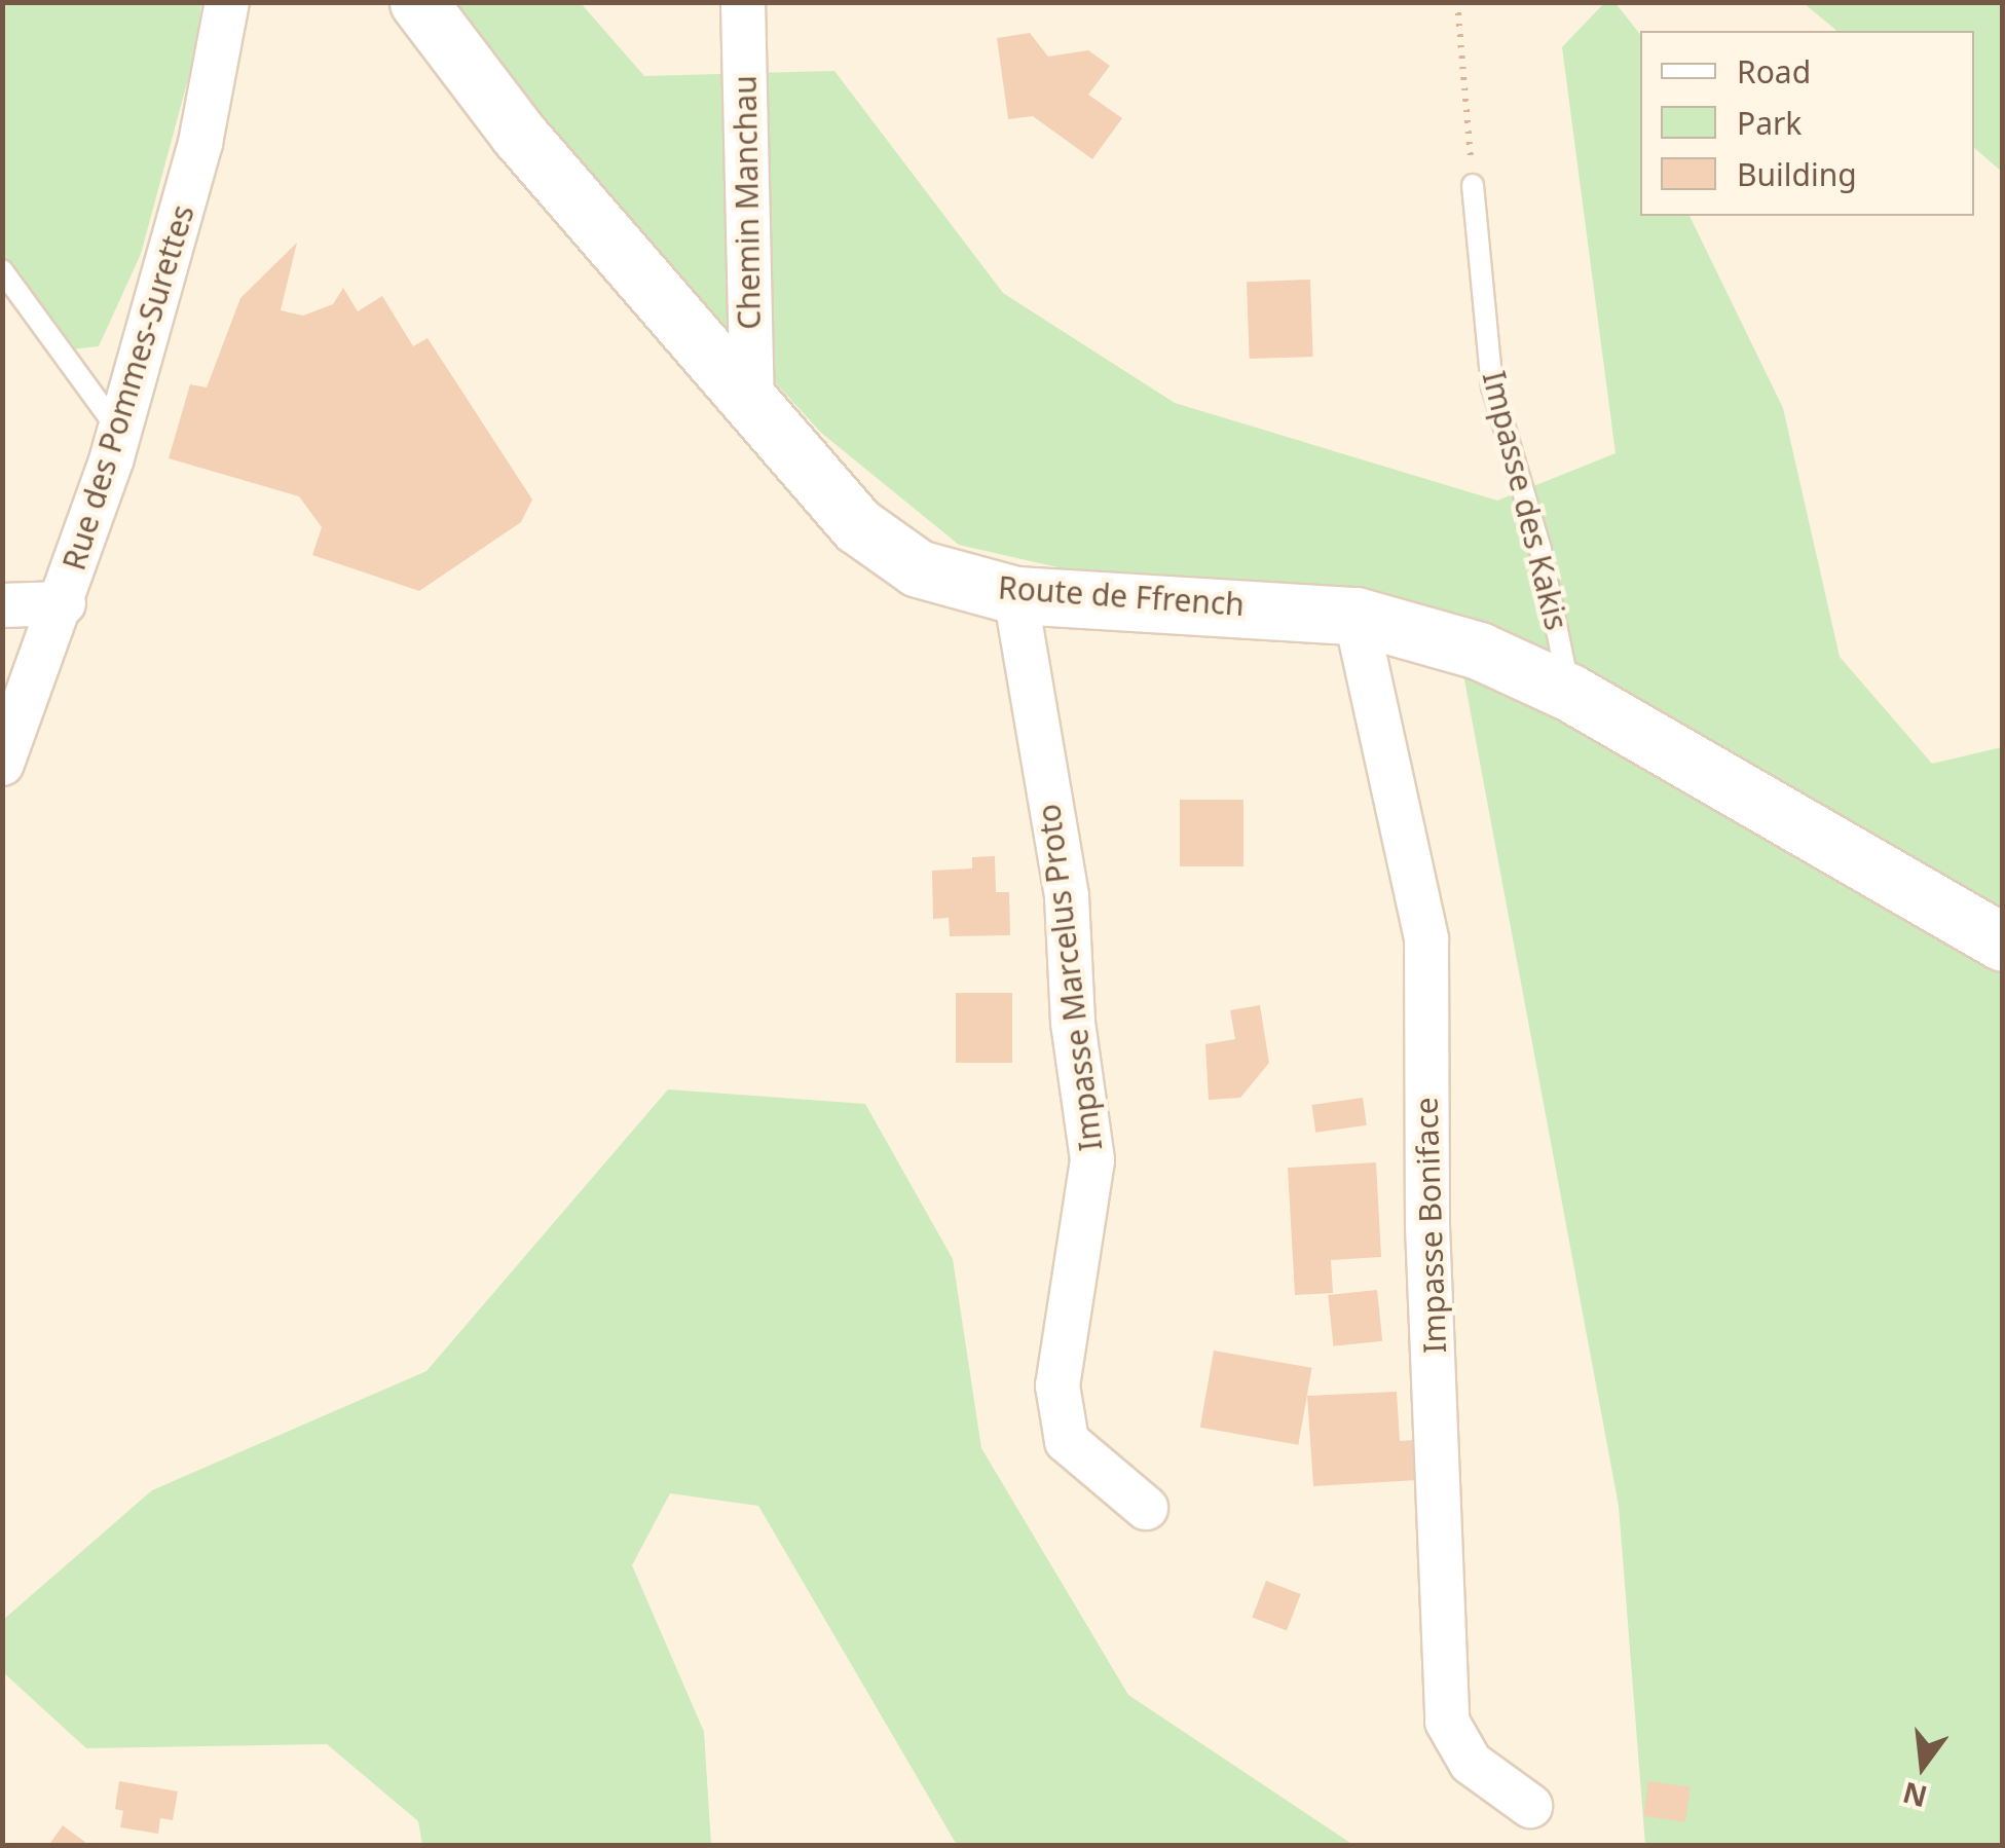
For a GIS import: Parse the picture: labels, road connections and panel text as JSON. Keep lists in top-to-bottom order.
{
  "streets": {
    "main road": ["Route de Ffrench"],
    "street": [
      "Chemin Manchau",
      "Rue des Pommes-Surettes",
      "Impasse Marcelus Proto",
      "Impasse Boniface"
    ],
    "lane": ["Impasse des Kakis"]
  },
  "crossings": [
    ["Chemin Manchau", "Route de Ffrench"],
    ["Impasse des Kakis", "Route de Ffrench"],
    ["Route de Ffrench", "Impasse Marcelus Proto"],
    ["Route de Ffrench", "Impasse Boniface"]
  ],
  "legend": ["Road", "Park", "Building"],
  "north": "bottom"
}
